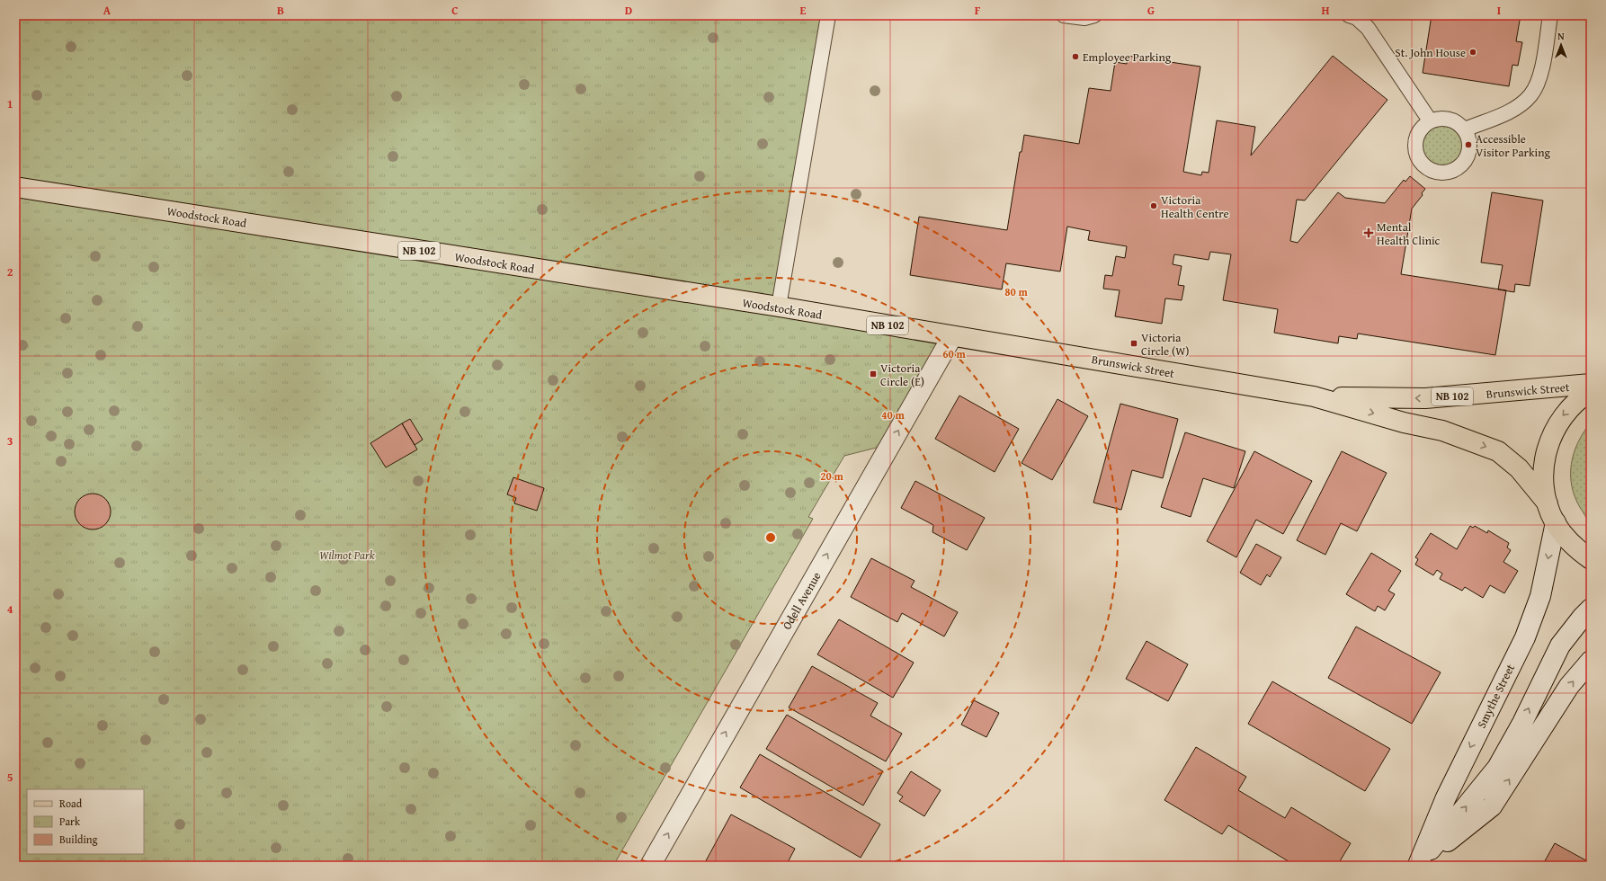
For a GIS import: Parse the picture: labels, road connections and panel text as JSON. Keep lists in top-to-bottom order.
{
  "streets": {
    "main road": [
      "Woodstock Road",
      "NB 102",
      "Brunswick Street",
      "Odell Avenue",
      "Smythe Street"
    ]
  },
  "crossings": [
    ["Woodstock Road", "Brunswick Street"],
    ["Woodstock Road", "Odell Avenue"],
    ["Brunswick Street", "Odell Avenue"]
  ],
  "one_way": ["Odell Avenue"],
  "parks": ["Wilmot Park"],
  "places": {
    "other": [
      "St. John House",
      "Employee Parking",
      "Accessible Visitor Parking",
      "Victoria Health Centre"
    ],
    "health": ["Mental Health Clinic"],
    "transit": ["Victoria Circle (W)", "Victoria Circle (E)"]
  },
  "legend": ["Road", "Park", "Building"],
  "north": "top",
  "grid": {
    "columns": [
      "A",
      "B",
      "C",
      "D",
      "E",
      "F",
      "G",
      "H",
      "I"
    ],
    "rows": [
      "1",
      "2",
      "3",
      "4",
      "5"
    ]
  },
  "rings": [
    "80 m",
    "60 m",
    "40 m",
    "20 m"
  ]
}
